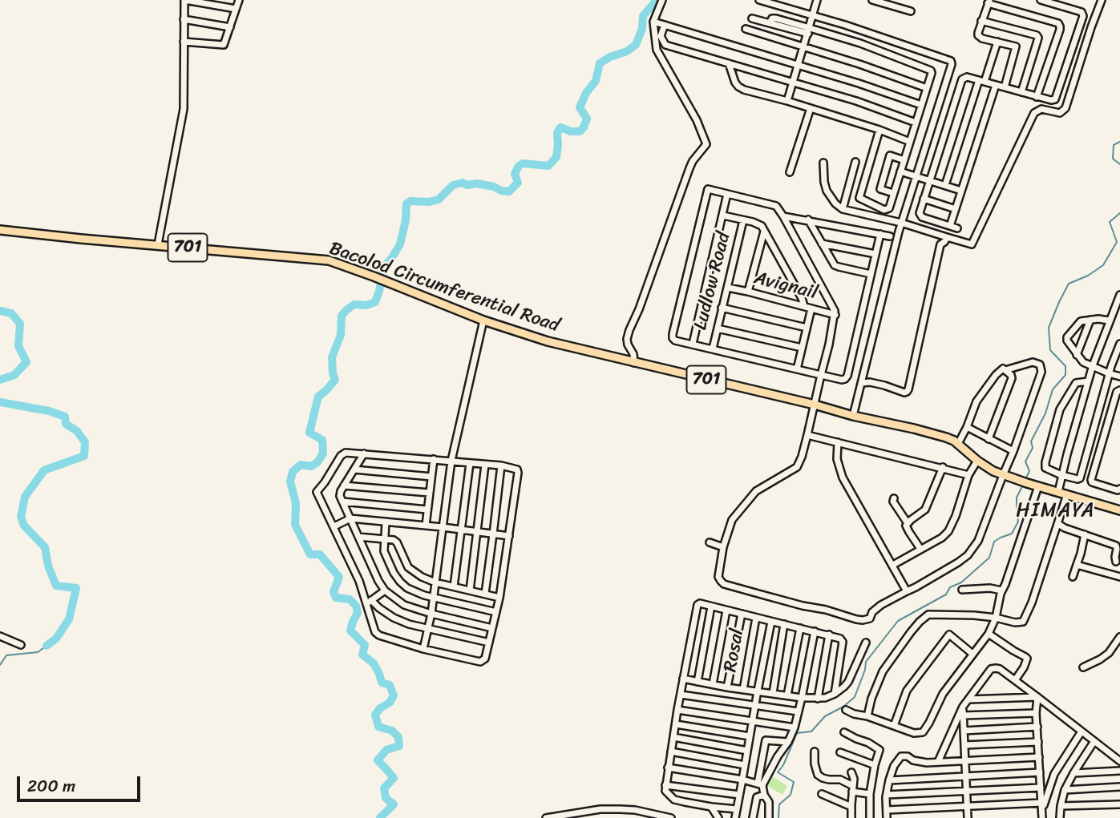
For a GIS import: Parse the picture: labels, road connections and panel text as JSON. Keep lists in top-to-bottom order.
{
  "streets": {
    "main road": ["701", "Bacolod Circumferential Road"],
    "street": ["Ludlow Road", "Avignail", "Rosal"]
  },
  "crossings": [
    ["Ludlow Road", "Avignail"]
  ],
  "districts": ["HIMAYA"],
  "scale_bar": "200 m"
}
